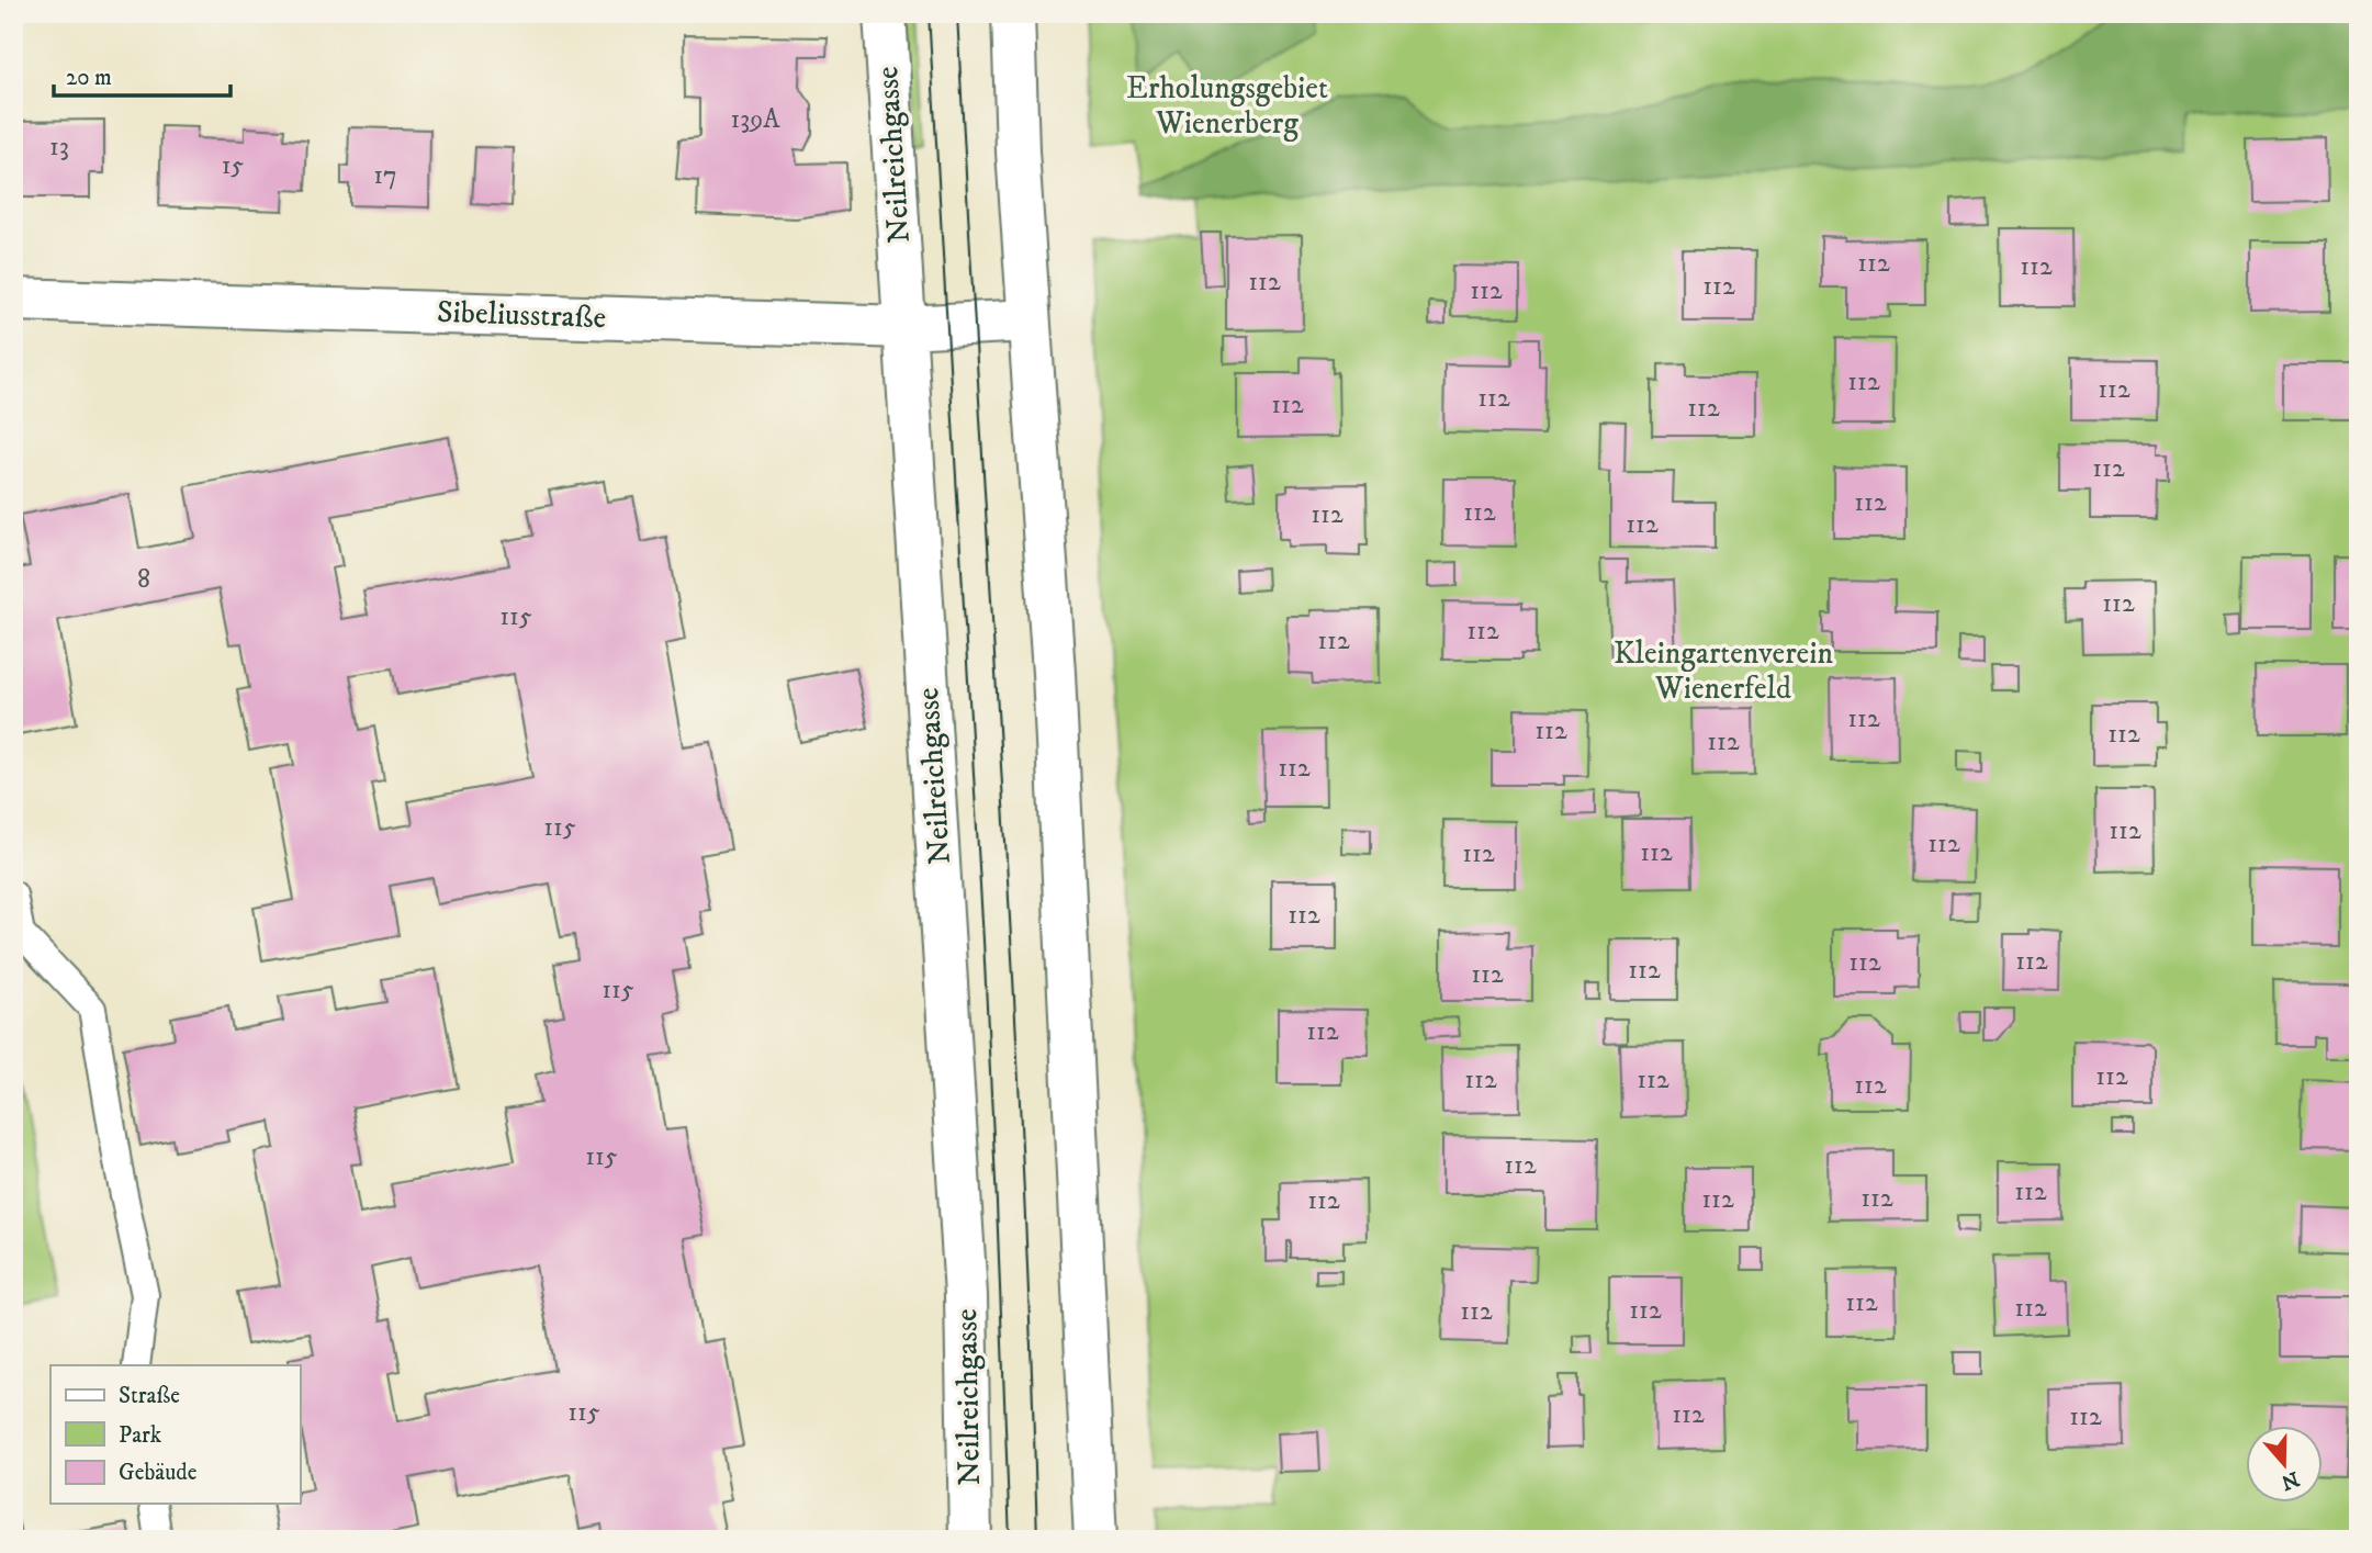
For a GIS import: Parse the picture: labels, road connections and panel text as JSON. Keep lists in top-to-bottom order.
{
  "streets": {
    "street": ["Neilreichgasse", "Sibeliusstraße"]
  },
  "crossings": [
    ["Neilreichgasse", "Sibeliusstraße"]
  ],
  "parks": ["Erholungsgebiet Wienerberg", "Kleingartenverein Wienerfeld"],
  "house_numbers": [
    "139A",
    "13",
    "15",
    "17",
    "112",
    "112",
    "112",
    "112",
    "112",
    "112",
    "112",
    "112",
    "112",
    "112",
    "112",
    "112",
    "112",
    "112",
    "112",
    "8",
    "112",
    "115",
    "112",
    "112",
    "112",
    "112",
    "112",
    "112",
    "112",
    "115",
    "112",
    "112",
    "112",
    "112",
    "112",
    "112",
    "112",
    "112",
    "112",
    "115",
    "112",
    "112",
    "112",
    "112",
    "112",
    "115",
    "112",
    "112",
    "112",
    "112",
    "112",
    "112",
    "112",
    "112",
    "112",
    "115",
    "112",
    "112"
  ],
  "legend": ["Straße", "Park", "Gebäude"],
  "scale_bar": "20 m",
  "north": "bottom"
}
